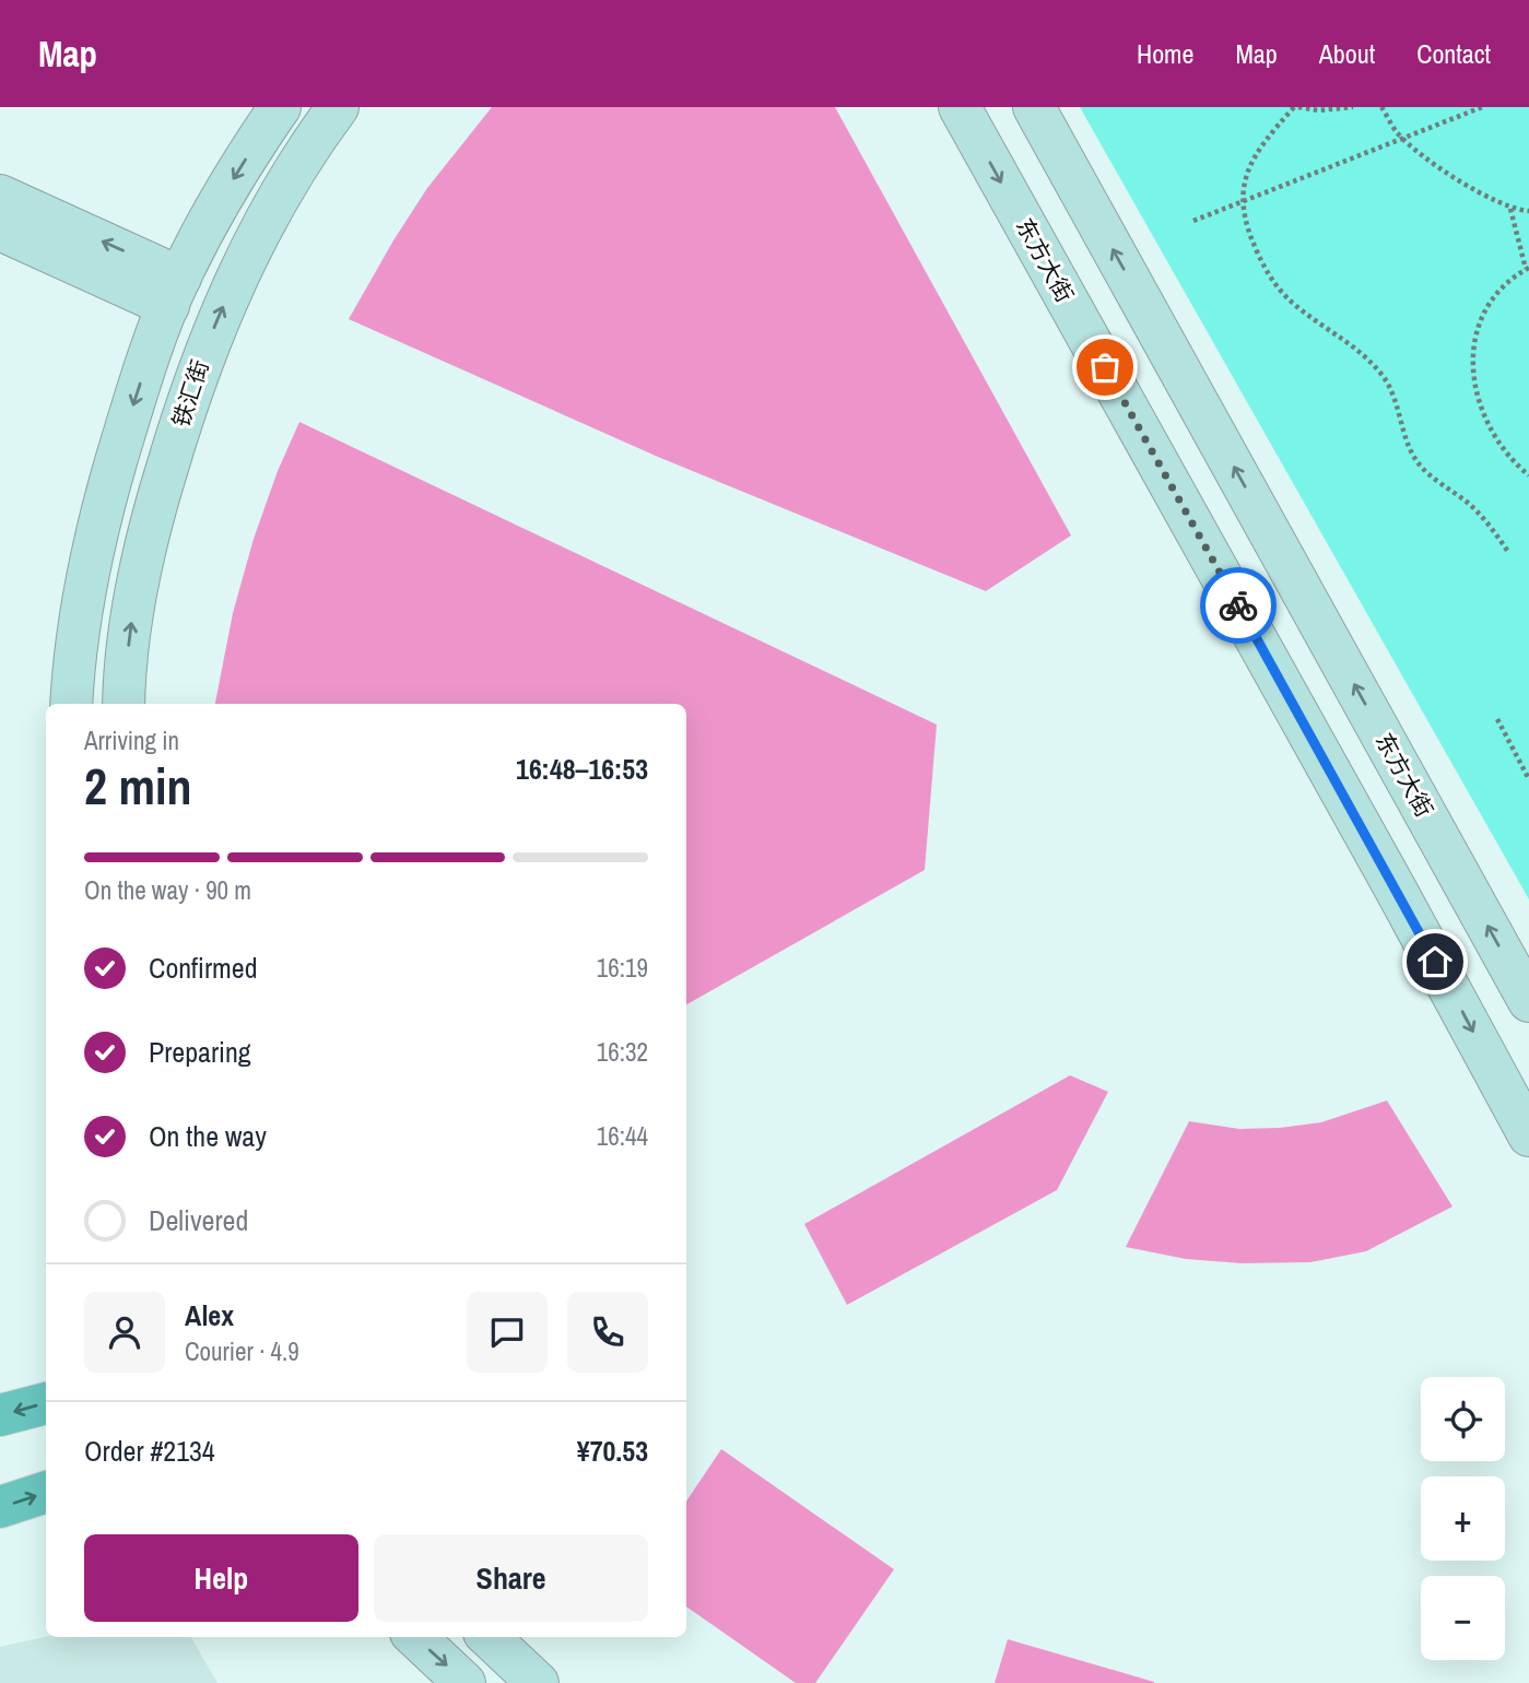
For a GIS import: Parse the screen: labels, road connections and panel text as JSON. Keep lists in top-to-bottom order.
{
  "streets": {
    "main road": ["东方大街", "铁汇街"]
  },
  "page": {
    "header": "Map",
    "nav": [
      "Home",
      "Map",
      "About",
      "Contact"
    ],
    "heading": ["2 min", "Arriving in", "16:48–16:53"],
    "panel": [
      "Alex",
      "Courier · 4.9",
      "Order #2134",
      "¥70.53"
    ],
    "bar": "On the way · 90 m",
    "list": [
      ["Confirmed", "16:19"],
      ["Preparing", "16:32"],
      ["On the way", "16:44"],
      "Delivered"
    ],
    "map_buttons": ["+", "−"],
    "buttons": ["Help", "Share"]
  }
}
